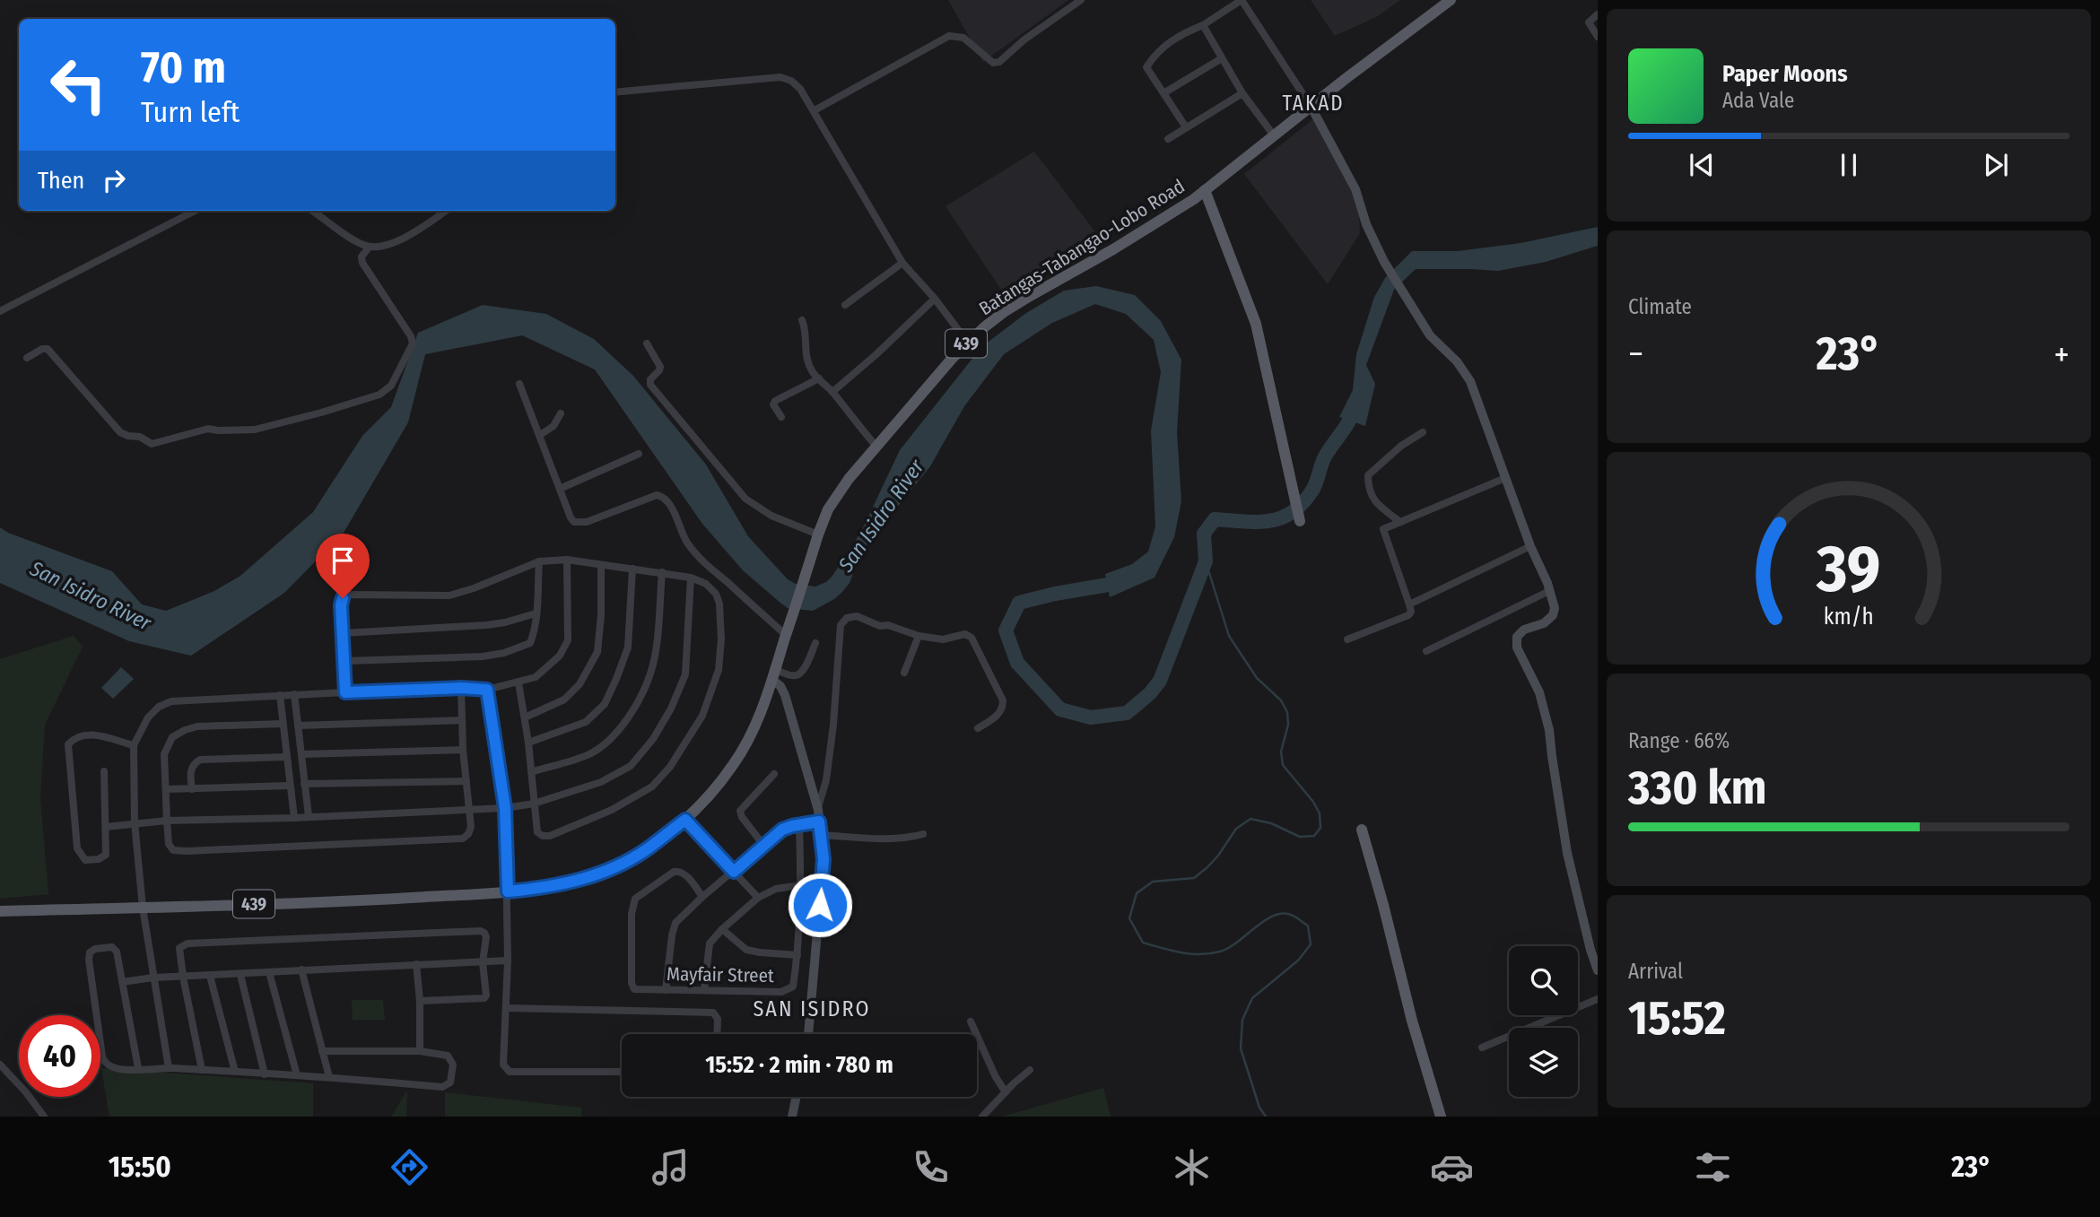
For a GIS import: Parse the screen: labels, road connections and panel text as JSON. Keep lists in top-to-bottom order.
{
  "streets": {
    "main road": ["Batangas-Tabangao-Lobo Road", "439"],
    "street": ["Mayfair Street"]
  },
  "crossings": [
    ["Batangas-Tabangao-Lobo Road", "439"]
  ],
  "districts": ["TAKAD", "SAN ISIDRO"],
  "water": ["San Isidro River"],
  "page": {
    "turn": ["70 m", "Turn left"],
    "song": ["Paper Moons", "Ada Vale"],
    "then": "Then",
    "tile": [
      "Climate",
      ["Range · 66%", "330 km"],
      ["Arrival", "15:52"]
    ],
    "heat": ["−", "23°", "+"],
    "limit": "40",
    "trip": "15:52 · 2 min · 780 m",
    "tabs": ["15:50", "23°"],
    "gauge": ["39", "km/h"]
  }
}
